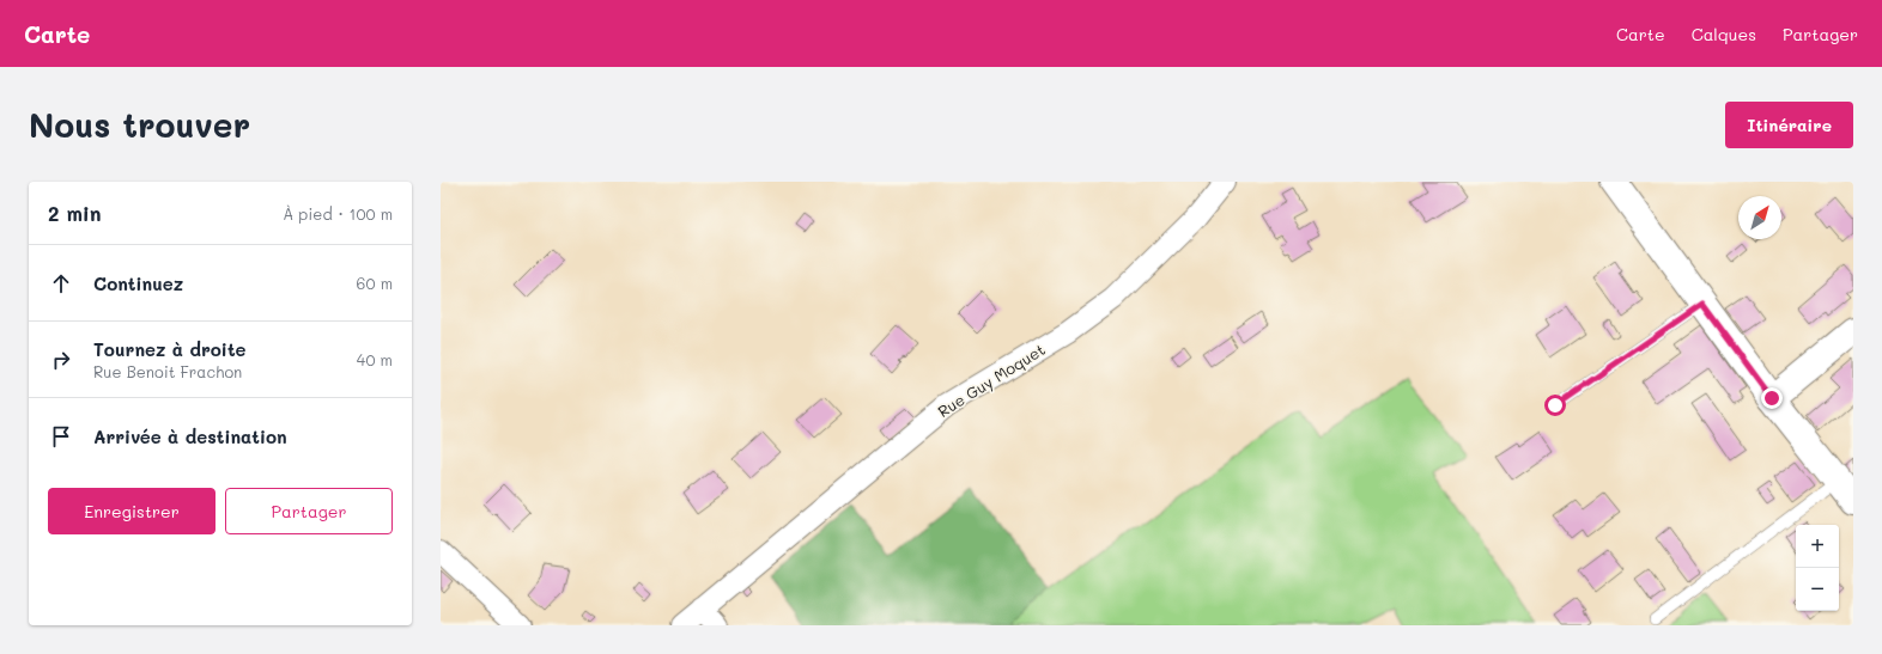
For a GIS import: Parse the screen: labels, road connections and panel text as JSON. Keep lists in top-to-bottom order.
{
  "streets": {
    "street": ["Rue Guy Moquet"]
  },
  "north": "top right",
  "page": {
    "header": "Carte",
    "nav": ["Carte", "Calques", "Partager"],
    "buttons": [
      "Itinéraire",
      ["Enregistrer", "Partager"]
    ],
    "title": "Nous trouver",
    "heading": ["2 min", "À pied · 100 m"],
    "list": [
      ["Continuez", "60 m"],
      ["Tournez à droite", "Rue Benoit Frachon", "40 m"],
      "Arrivée à destination"
    ],
    "map_buttons": ["+", "−"]
  }
}
